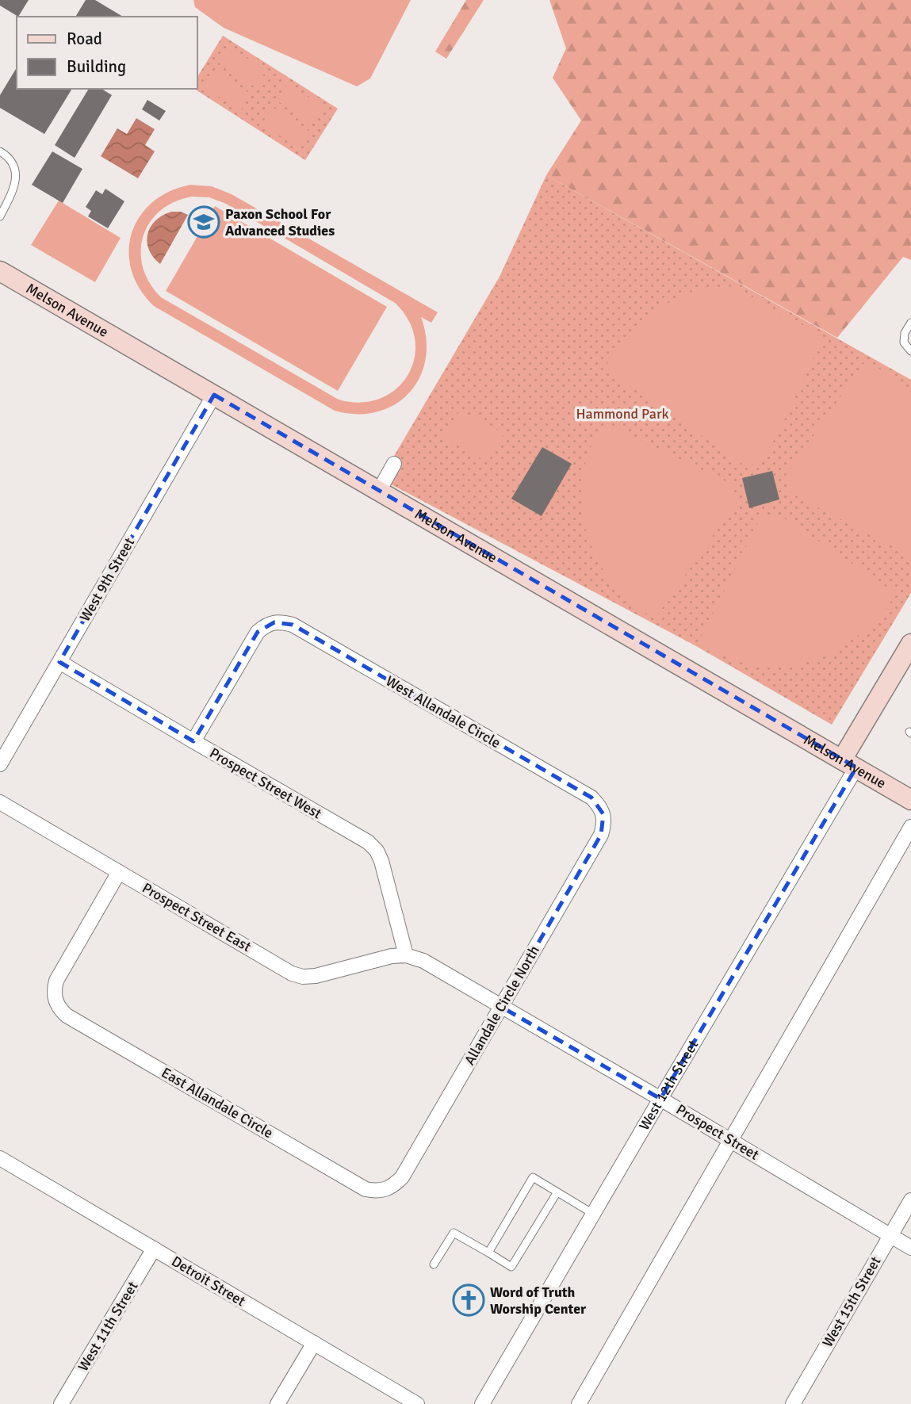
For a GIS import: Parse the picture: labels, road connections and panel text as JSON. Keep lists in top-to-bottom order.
{
  "streets": {
    "street": [
      "Melson Avenue",
      "West 9th Street",
      "West Allandale Circle",
      "Prospect Street West",
      "Prospect Street East",
      "Allandale Circle North",
      "West 12th Street",
      "East Allandale Circle",
      "Prospect Street",
      "Detroit Street",
      "West 15th Street",
      "West 11th Street"
    ]
  },
  "crossings": [
    ["Melson Avenue", "West 9th Street"],
    ["Melson Avenue", "West 12th Street"],
    ["West 9th Street", "Prospect Street West"],
    ["West Allandale Circle", "Prospect Street West"],
    ["West Allandale Circle", "Allandale Circle North"],
    ["Prospect Street West", "Prospect Street East"],
    ["Prospect Street West", "Prospect Street"],
    ["Prospect Street East", "East Allandale Circle"],
    ["Prospect Street East", "Prospect Street"],
    ["Allandale Circle North", "East Allandale Circle"],
    ["Allandale Circle North", "Prospect Street"],
    ["West 12th Street", "Prospect Street"],
    ["Prospect Street", "West 15th Street"],
    ["Detroit Street", "West 11th Street"]
  ],
  "parks": ["Hammond Park"],
  "places": {
    "school or university": ["Paxon School For Advanced Studies"],
    "church": ["Word of Truth Worship Center"]
  },
  "legend": ["Road", "Building"]
}
